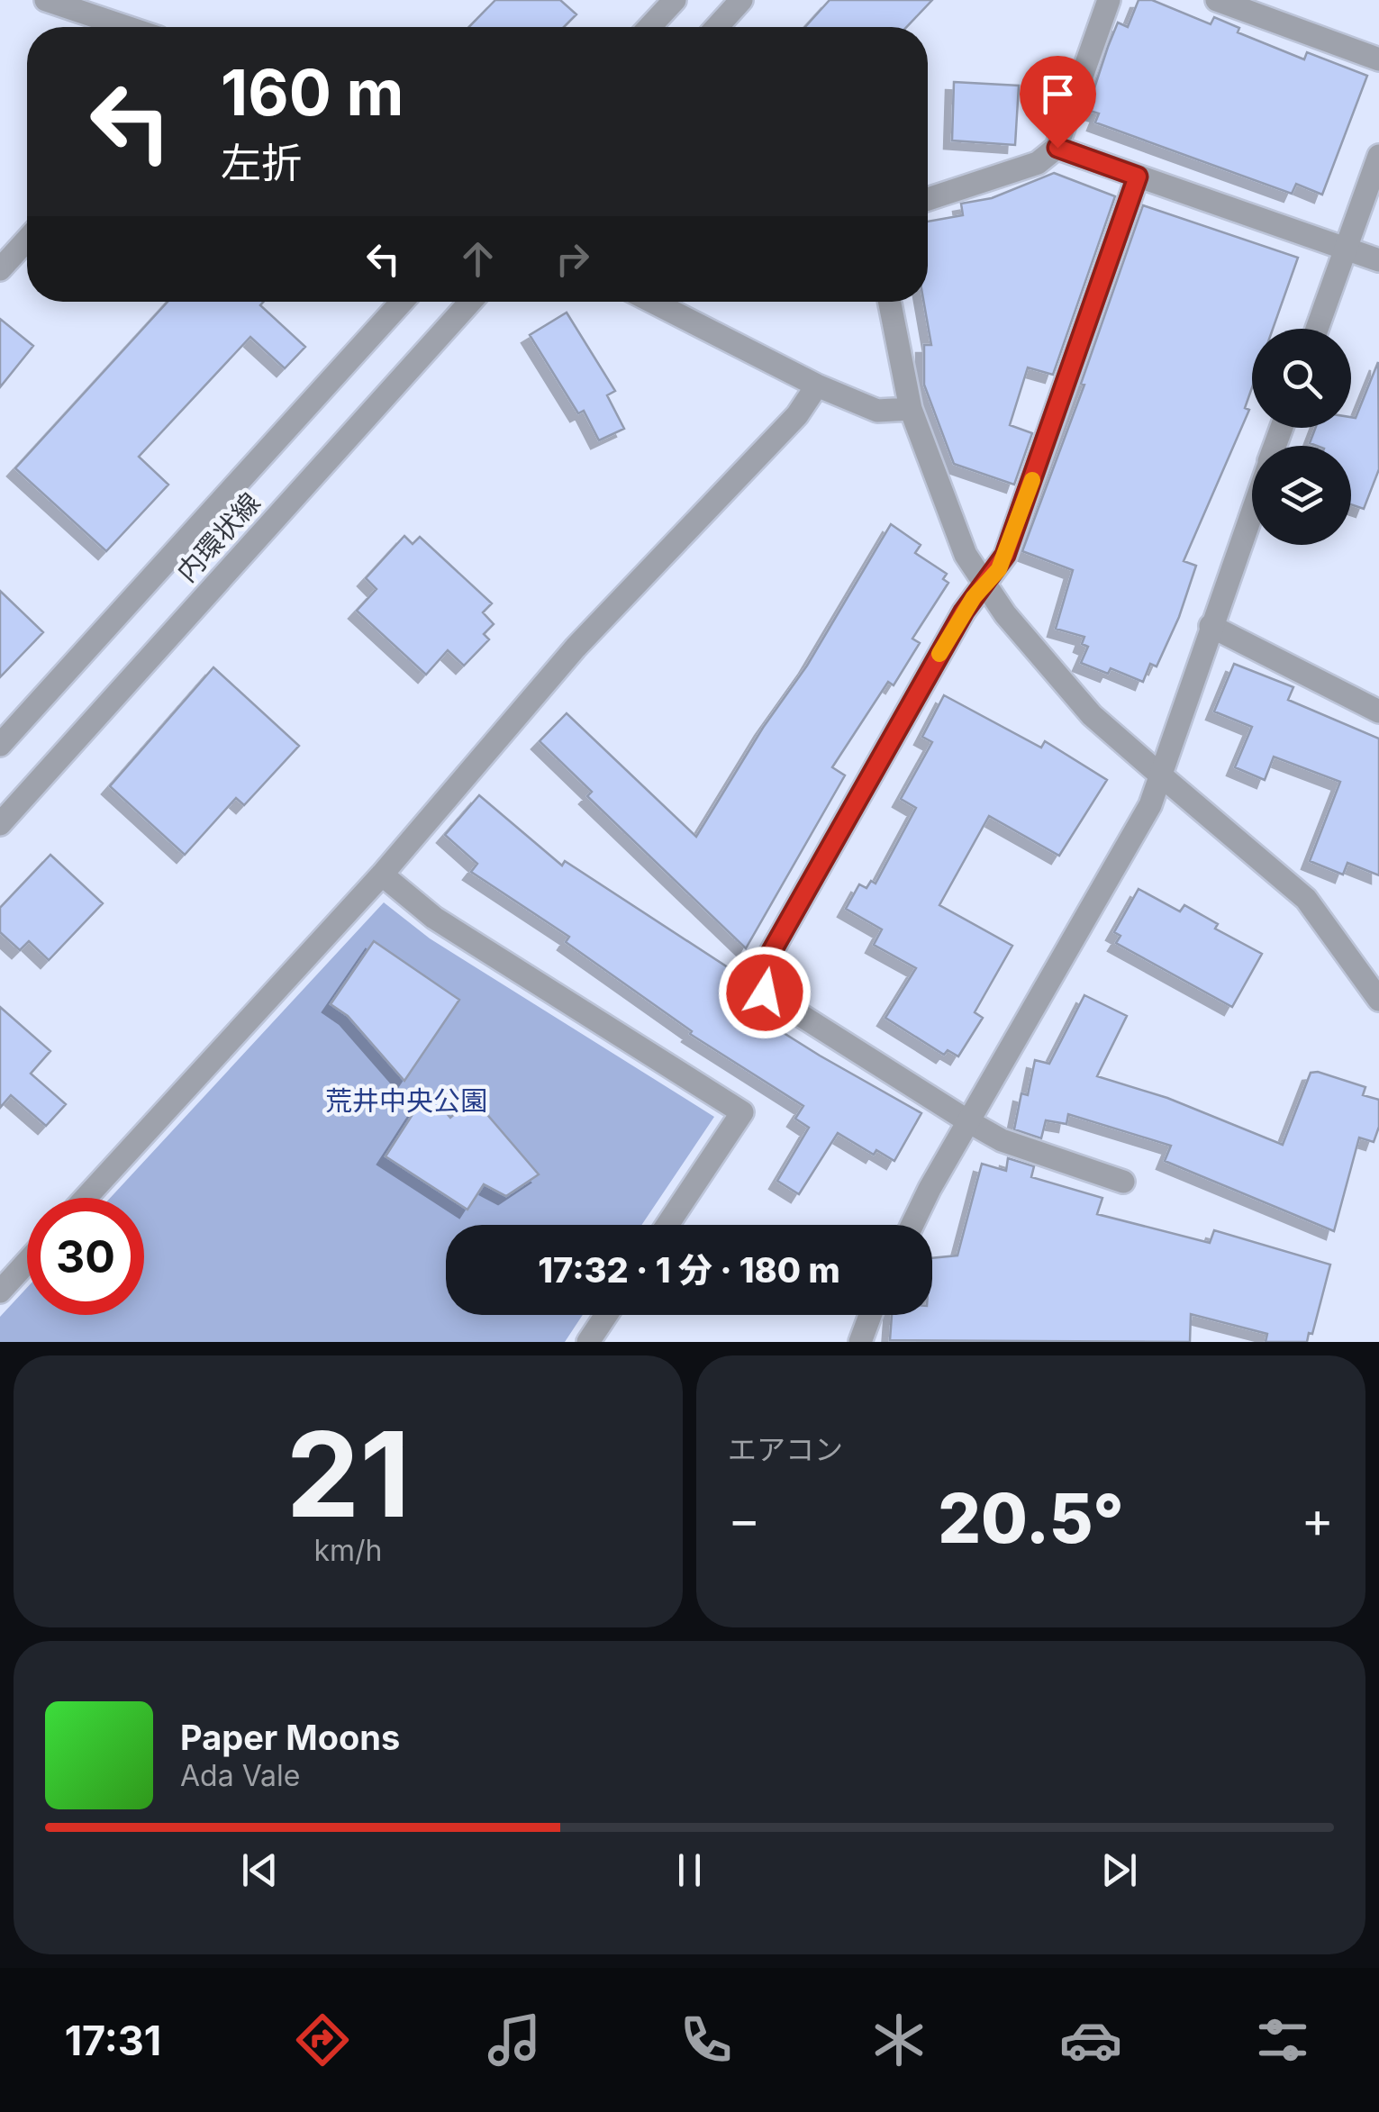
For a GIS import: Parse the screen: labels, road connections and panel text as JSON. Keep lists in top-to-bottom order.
{
  "streets": {
    "street": ["内環状線"]
  },
  "parks": ["荒井中央公園"],
  "page": {
    "turn": ["160 m", "左折"],
    "limit": "30",
    "trip": "17:32 · 1 分 · 180 m",
    "tile": [
      ["21", "km/h"],
      "エアコン"
    ],
    "heat": ["−", "20.5°", "+"],
    "song": ["Paper Moons", "Ada Vale"],
    "tabs": "17:31"
  }
}
